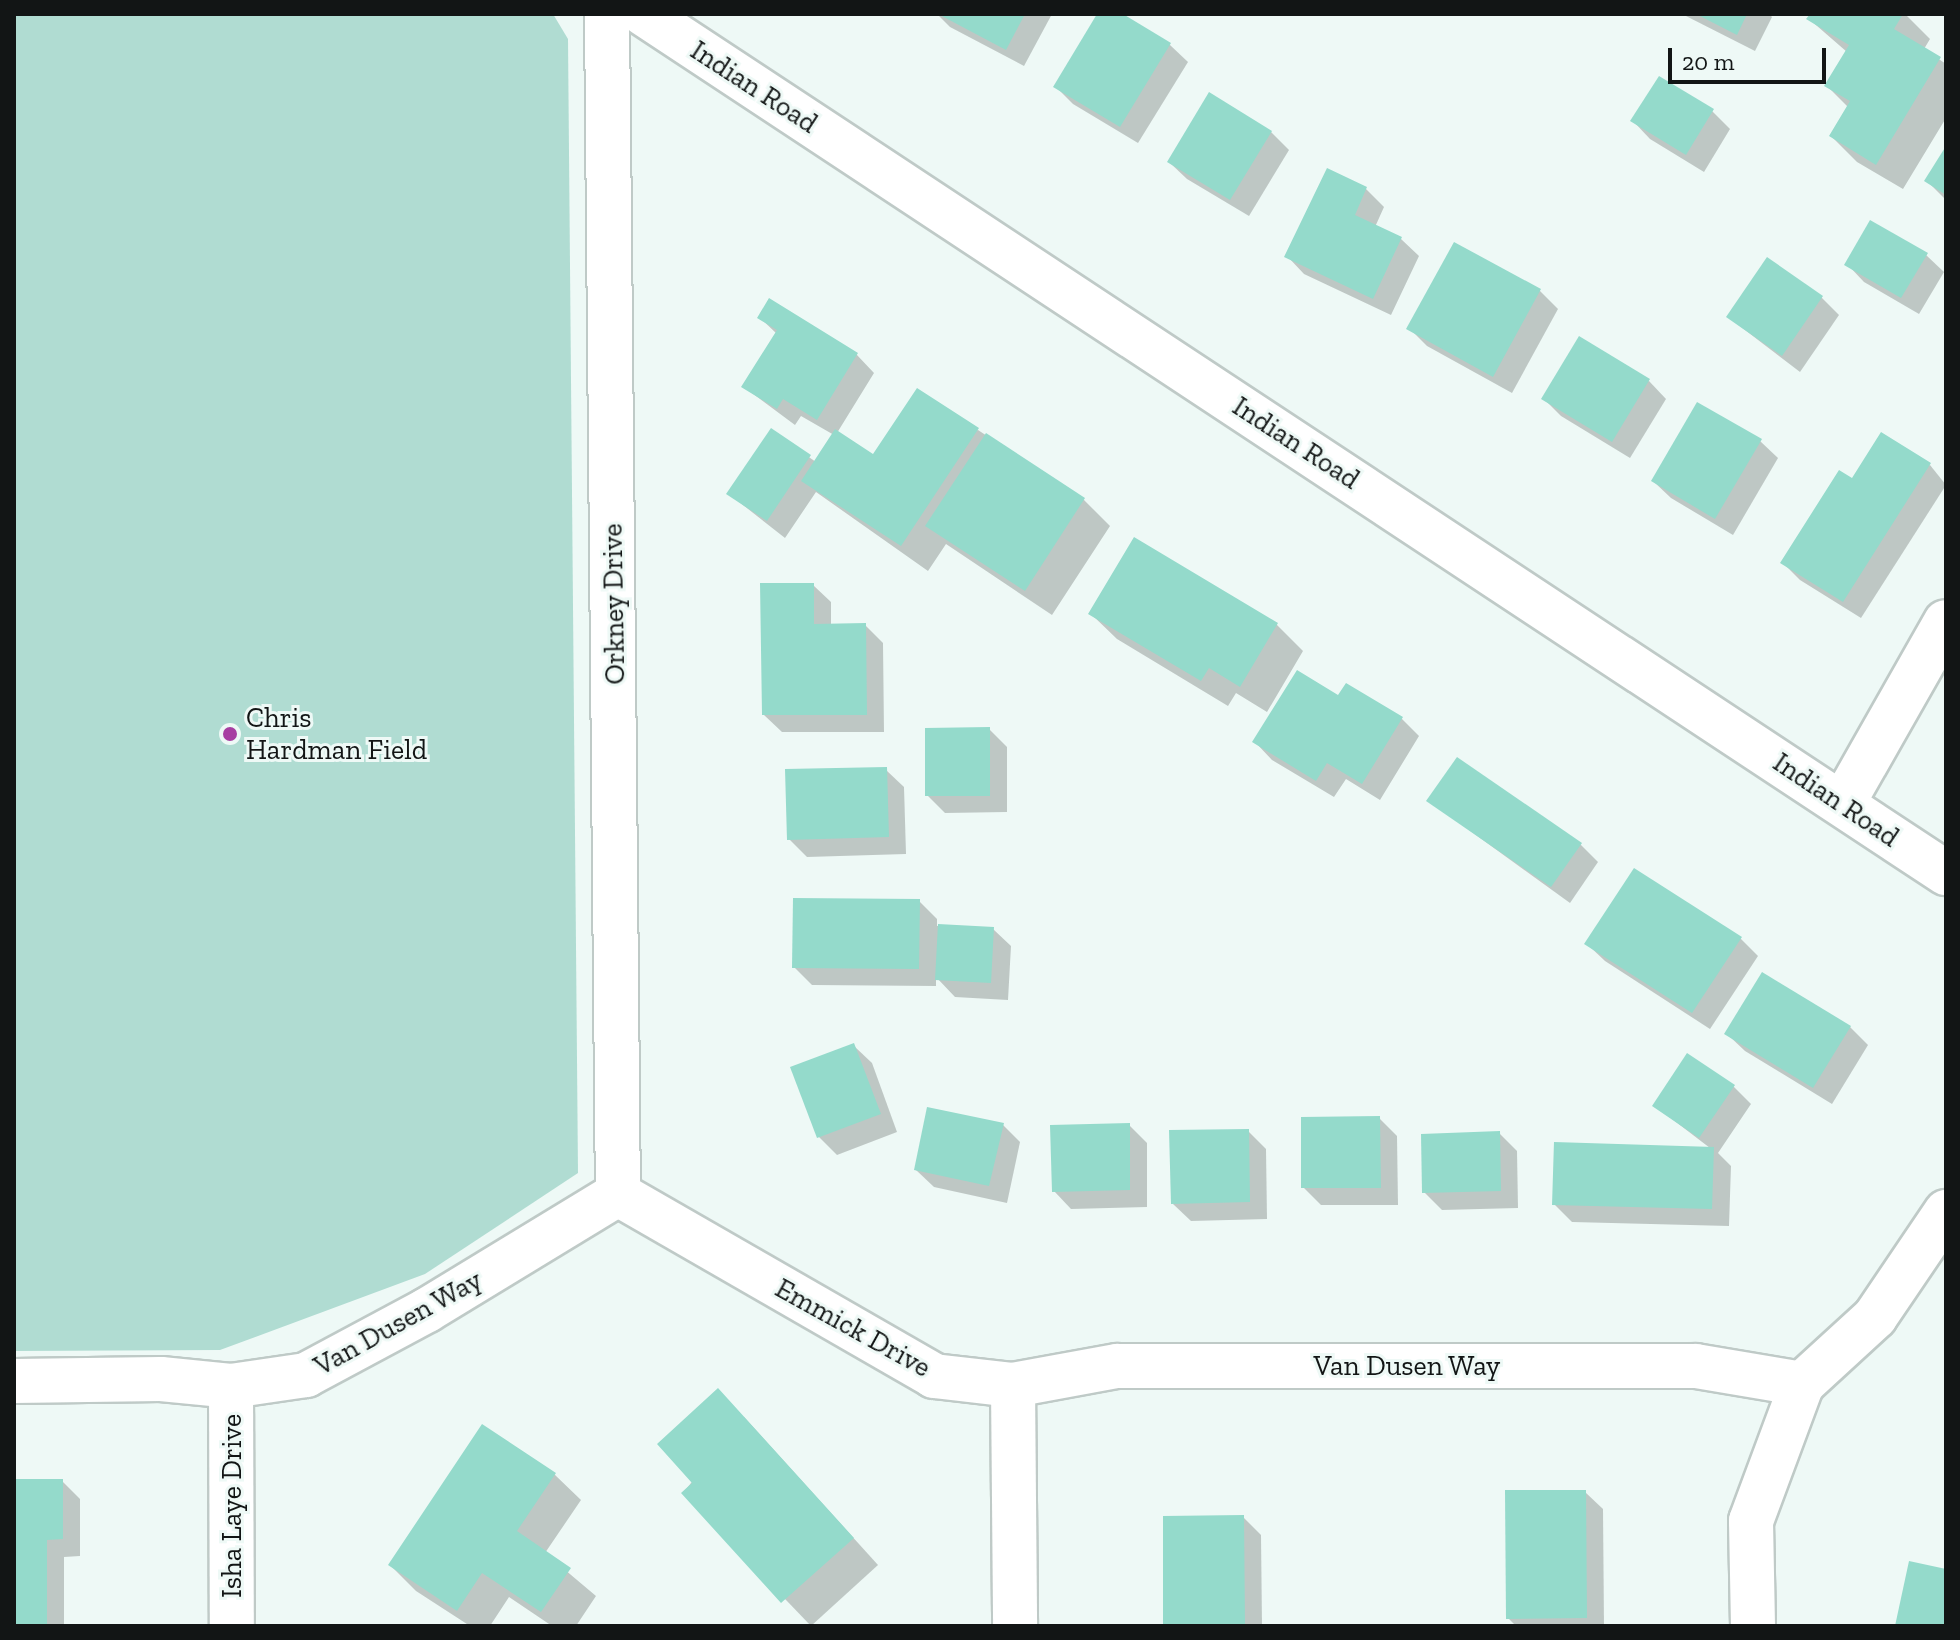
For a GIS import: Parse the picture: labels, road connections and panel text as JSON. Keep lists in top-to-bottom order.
{
  "streets": {
    "street": [
      "Indian Road",
      "Orkney Drive",
      "Van Dusen Way",
      "Emmick Drive",
      "Isha Laye Drive"
    ]
  },
  "crossings": [
    ["Orkney Drive", "Van Dusen Way"],
    ["Orkney Drive", "Emmick Drive"],
    ["Van Dusen Way", "Emmick Drive"],
    ["Van Dusen Way", "Isha Laye Drive"]
  ],
  "places": ["Chris Hardman Field"],
  "scale_bar": "20 m"
}
